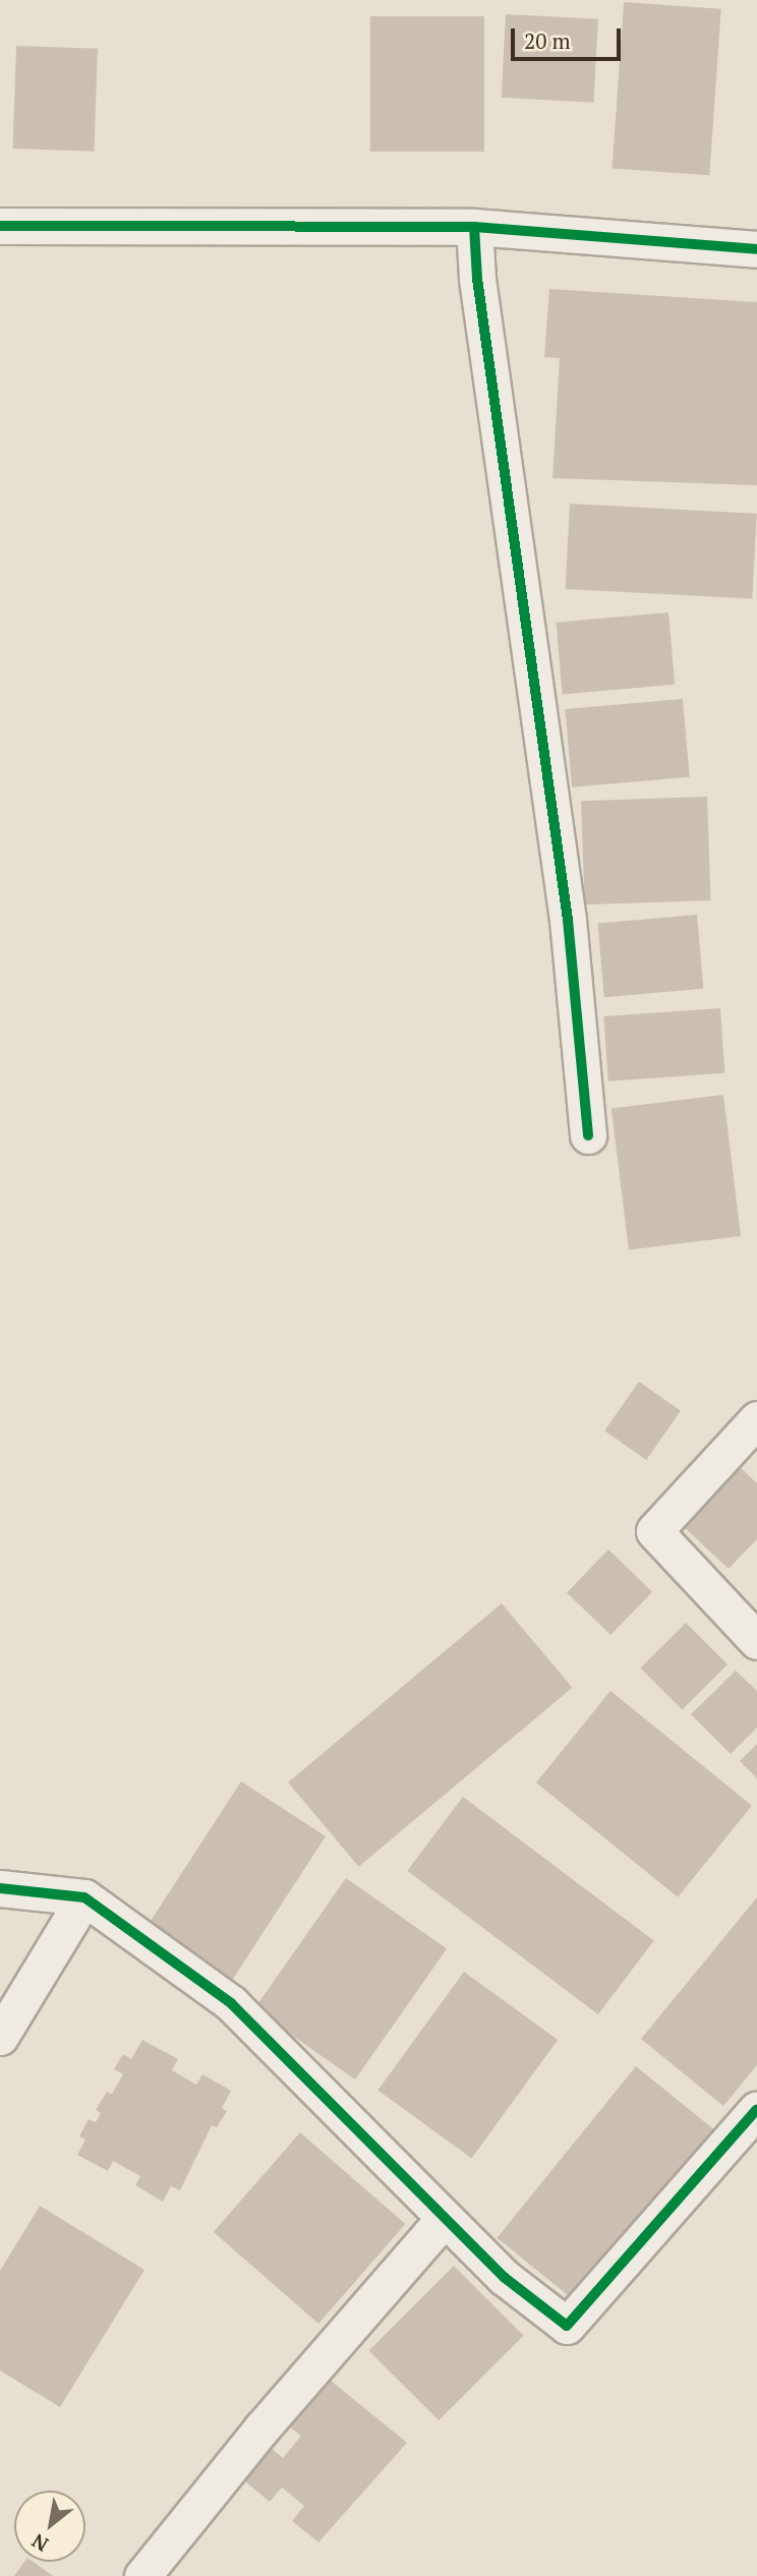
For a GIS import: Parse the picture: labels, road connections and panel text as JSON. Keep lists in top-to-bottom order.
{
  "scale_bar": "20 m",
  "north": "bottom left"
}
